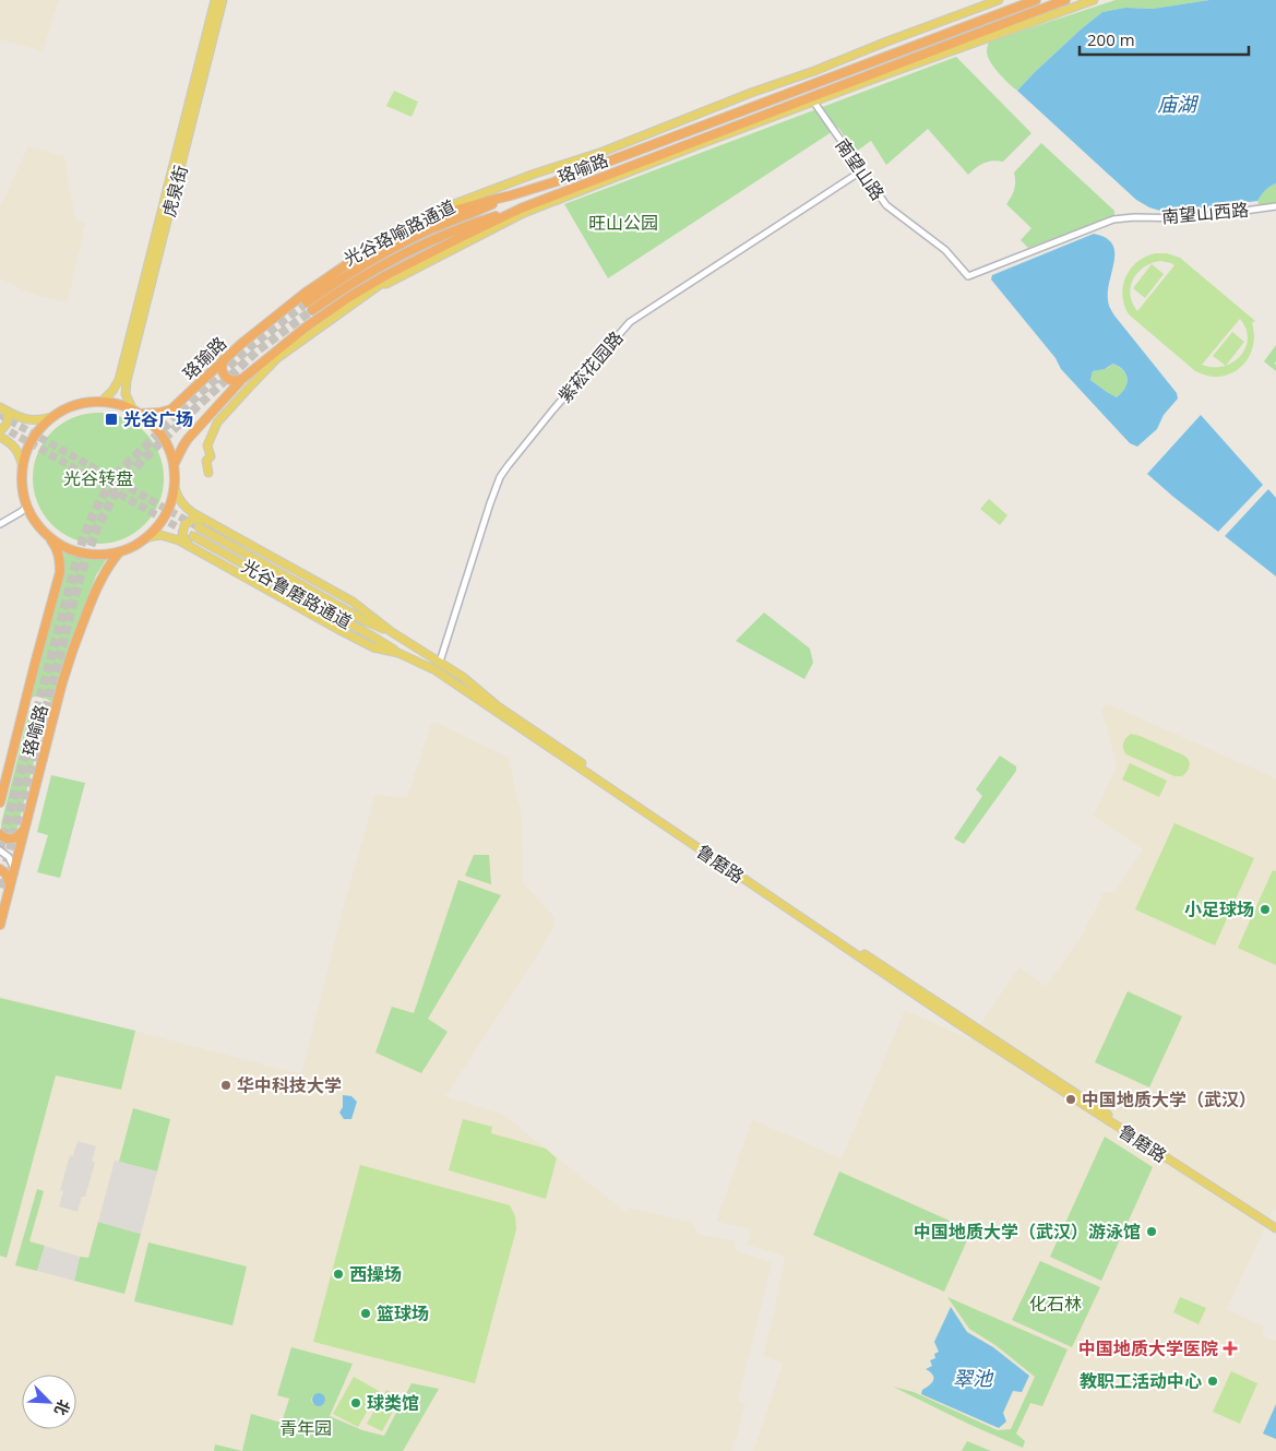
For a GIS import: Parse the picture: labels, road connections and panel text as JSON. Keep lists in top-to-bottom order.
{
  "streets": {
    "highway": ["珞喻路", "光谷珞喻路通道", "珞瑜路"],
    "main road": ["虎泉街", "光谷鲁磨路通道", "鲁磨路"],
    "street": ["南望山路", "南望山西路", "紫菘花园路"]
  },
  "crossings": [
    ["珞喻路", "南望山路"],
    ["珞喻路", "虎泉街"],
    ["珞喻路", "光谷珞喻路通道"],
    ["珞喻路", "珞瑜路"],
    ["珞喻路", "鲁磨路"],
    ["南望山路", "南望山西路"],
    ["南望山路", "紫菘花园路"],
    ["虎泉街", "珞瑜路"],
    ["虎泉街", "鲁磨路"],
    ["珞瑜路", "鲁磨路"],
    ["紫菘花园路", "鲁磨路"],
    ["光谷鲁磨路通道", "鲁磨路"]
  ],
  "water": ["庙湖", "翠池"],
  "parks": [
    "旺山公园",
    "光谷转盘",
    "化石林",
    "青年园"
  ],
  "places": {
    "transit": ["光谷广场"],
    "other": [
      "小足球场",
      "华中科技大学",
      "中国地质大学（武汉）",
      "中国地质大学（武汉）游泳馆",
      "西操场",
      "篮球场",
      "教职工活动中心",
      "球类馆"
    ],
    "health": ["中国地质大学医院"]
  },
  "scale_bar": "200 m",
  "north": "bottom right"
}
